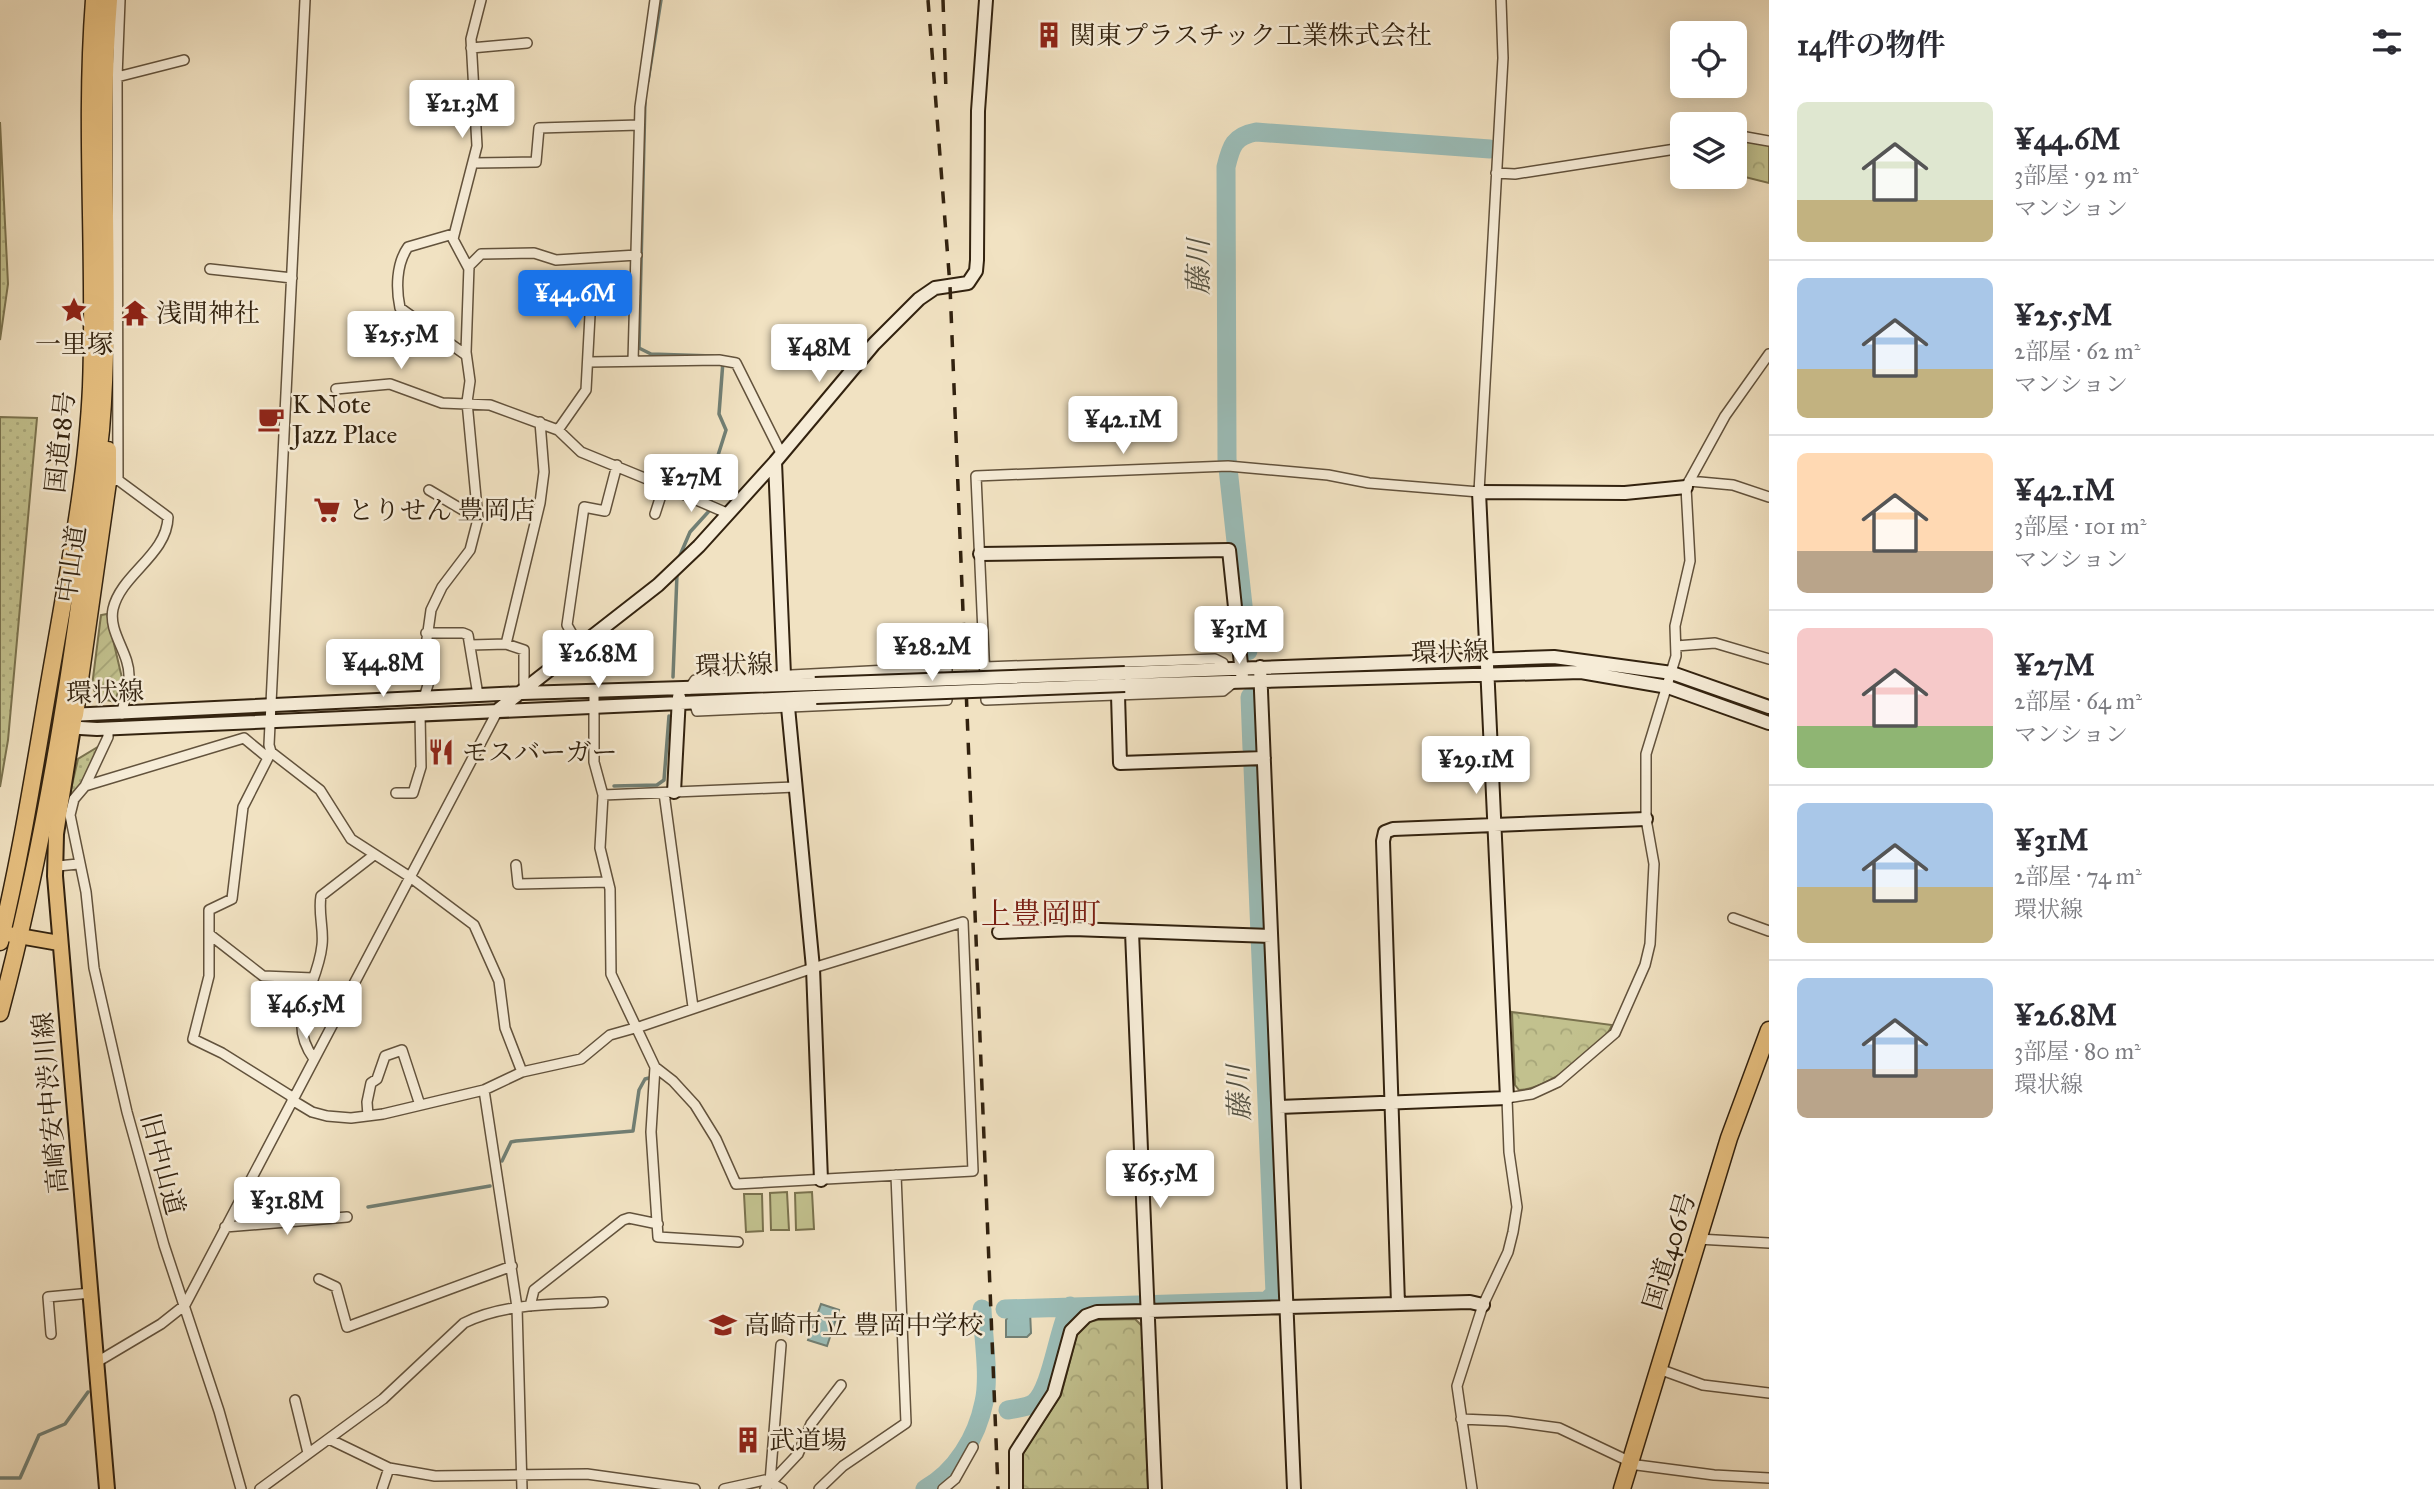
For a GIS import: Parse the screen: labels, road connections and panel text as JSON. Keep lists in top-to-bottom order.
{
  "streets": {
    "highway": ["国道18号", "中山道", "国道406号"],
    "main road": ["高崎安中渋川線"],
    "street": ["環状線", "旧中山道"]
  },
  "crossings": [
    ["国道18号", "中山道"],
    ["国道18号", "環状線"],
    ["中山道", "環状線"],
    ["中山道", "高崎安中渋川線"],
    ["環状線", "高崎安中渋川線"],
    ["環状線", "旧中山道"]
  ],
  "districts": ["上豊岡町"],
  "water": ["藤川"],
  "places": {
    "building": ["関東プラスチック工業株式会社", "武道場"],
    "place": ["一里塚"],
    "temple": ["浅間神社"],
    "cafe": ["K Note Jazz Place"],
    "supermarket": ["とりせん 豊岡店"],
    "restaurant": ["モスバーガー"],
    "school or university": ["高崎市立 豊岡中学校"]
  },
  "page": {
    "heading": "14件の物件",
    "price": [
      "¥21.3M",
      "¥44.6M",
      "¥25.5M",
      "¥48M",
      "¥42.1M",
      "¥27M",
      "¥31M",
      "¥28.2M",
      "¥26.8M",
      "¥44.8M",
      "¥29.1M",
      "¥46.5M",
      "¥65.5M",
      "¥31.8M"
    ],
    "list": [
      {
        "name": "¥44.6M",
        "note": "3部屋 · 92 m² · マンション"
      },
      {
        "name": "¥25.5M",
        "note": "2部屋 · 62 m² · マンション"
      },
      {
        "name": "¥42.1M",
        "note": "3部屋 · 101 m² · マンション"
      },
      {
        "name": "¥27M",
        "note": "2部屋 · 64 m² · マンション"
      },
      {
        "name": "¥31M",
        "note": "2部屋 · 74 m² · 環状線"
      },
      {
        "name": "¥26.8M",
        "note": "3部屋 · 80 m² · 環状線"
      }
    ]
  }
}
